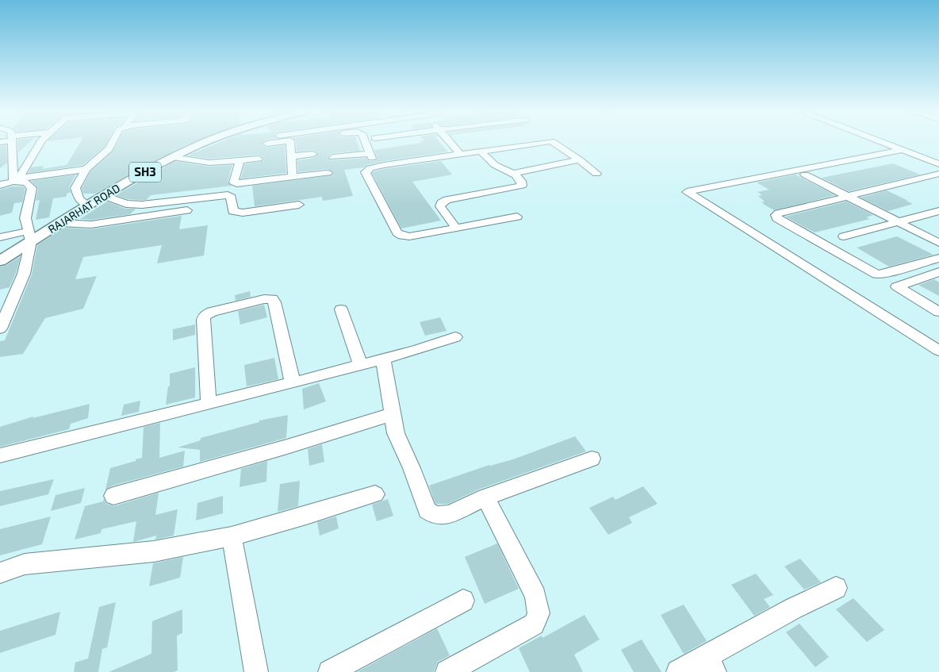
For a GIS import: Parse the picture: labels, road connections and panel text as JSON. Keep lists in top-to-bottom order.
{
  "streets": {
    "main road": ["SH3", "RAJARHAT ROAD"]
  }
}
